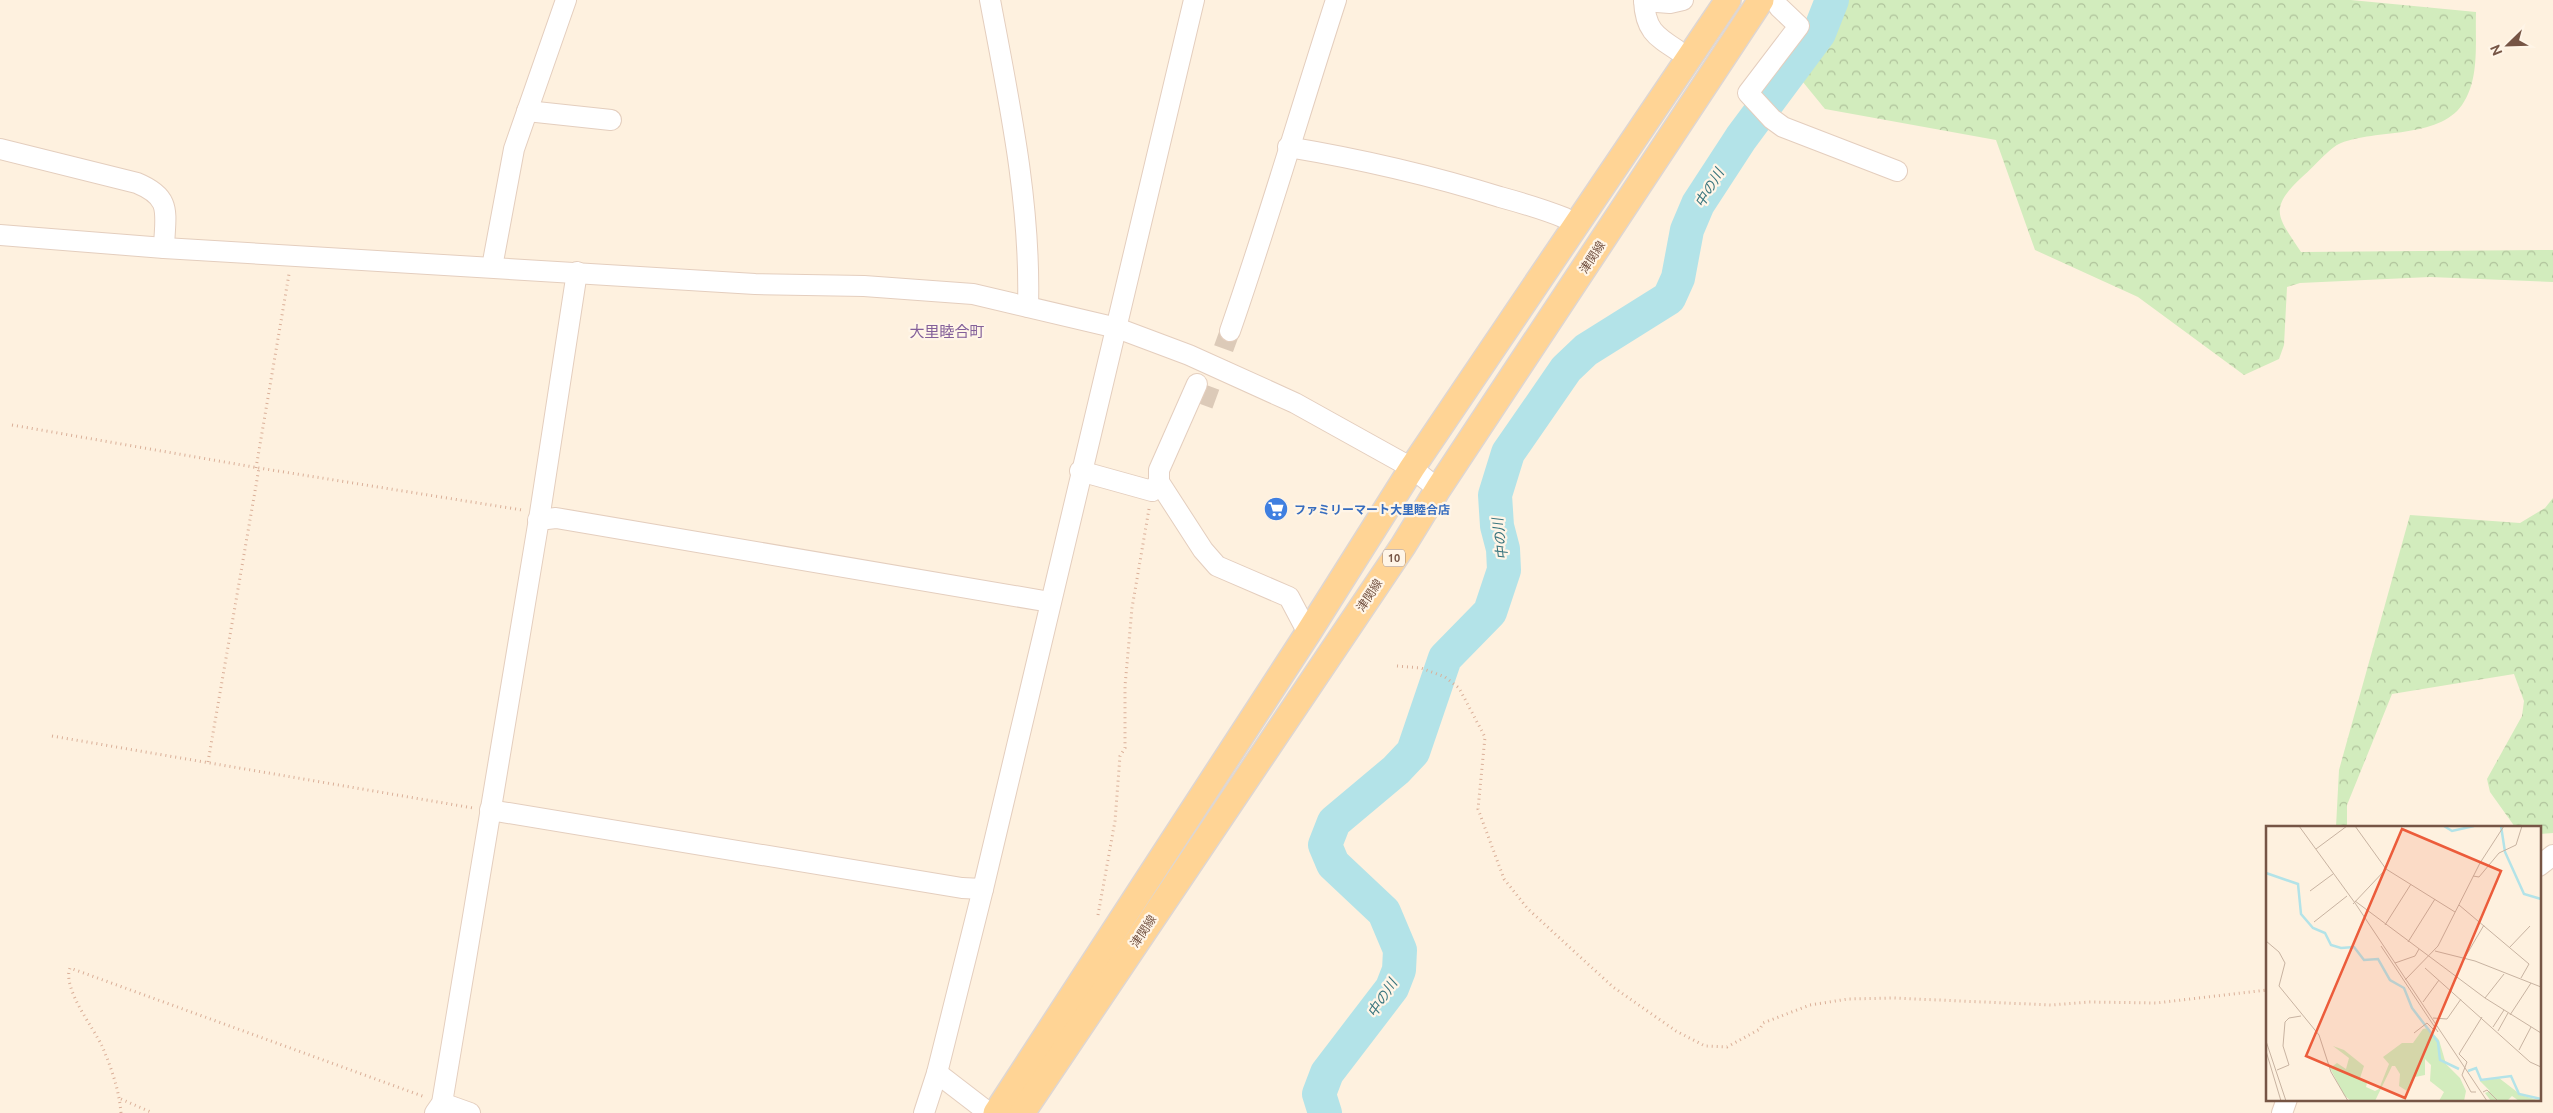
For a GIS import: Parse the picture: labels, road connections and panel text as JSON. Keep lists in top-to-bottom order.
{
  "streets": {
    "main road": ["津関線", "10"]
  },
  "districts": ["大里睦合町"],
  "water": ["中の川"],
  "places": {
    "supermarket": ["ファミリーマート大里睦合店"]
  },
  "north": "bottom left"
}
